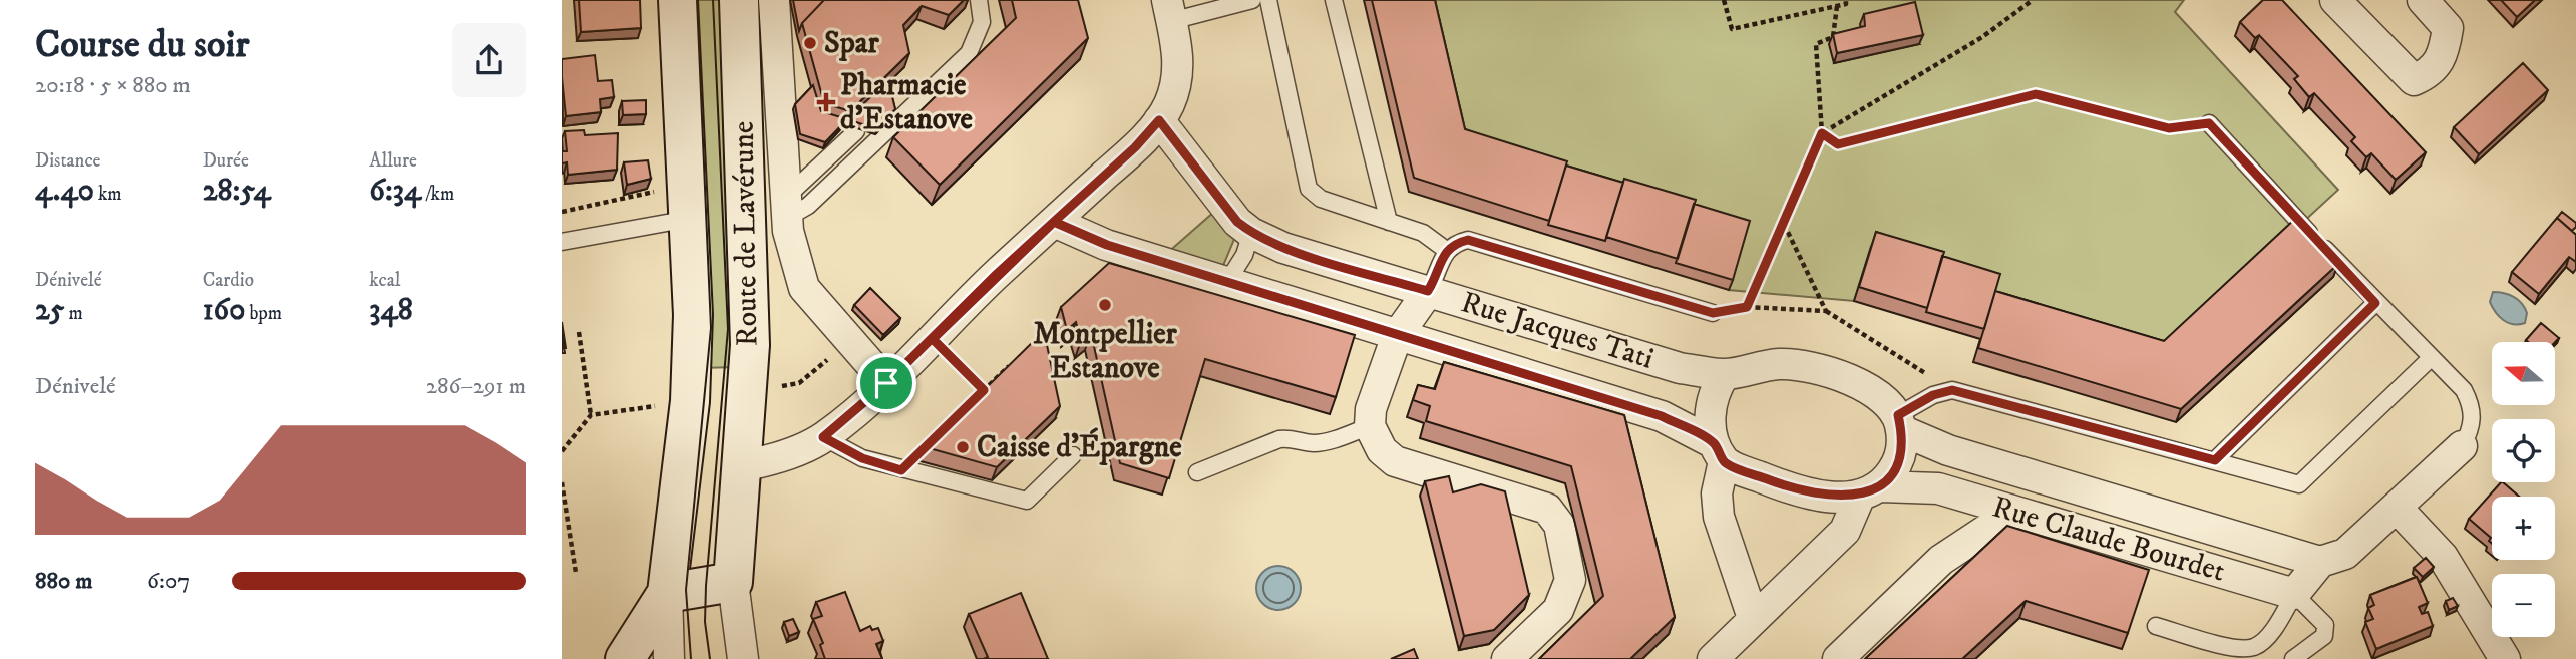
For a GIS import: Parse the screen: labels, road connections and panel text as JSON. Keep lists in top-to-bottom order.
{
  "streets": {
    "street": ["Route de Lavérune", "Rue Jacques Tati", "Rue Claude Bourdet"]
  },
  "crossings": [
    ["Rue Jacques Tati", "Rue Claude Bourdet"]
  ],
  "places": {
    "other": ["Spar", "Montpellier Estanove", "Caisse d'Épargne"],
    "health": ["Pharmacie d'Estanove"]
  },
  "north": "left",
  "page": {
    "heading": ["Course du soir", "20:18 · 5 × 880 m"],
    "stats": [
      ["Distance", "4.40 km"],
      ["Durée", "28:54"],
      ["Allure", "6:34 /km"],
      ["Dénivelé", "25 m"],
      ["Cardio", "160 bpm"],
      ["kcal", "348"]
    ],
    "map_buttons": ["+", "−"],
    "chart": ["Dénivelé", "286–291 m"],
    "list": [
      {
        "name": "880 m",
        "note": "6:07"
      }
    ]
  }
}
